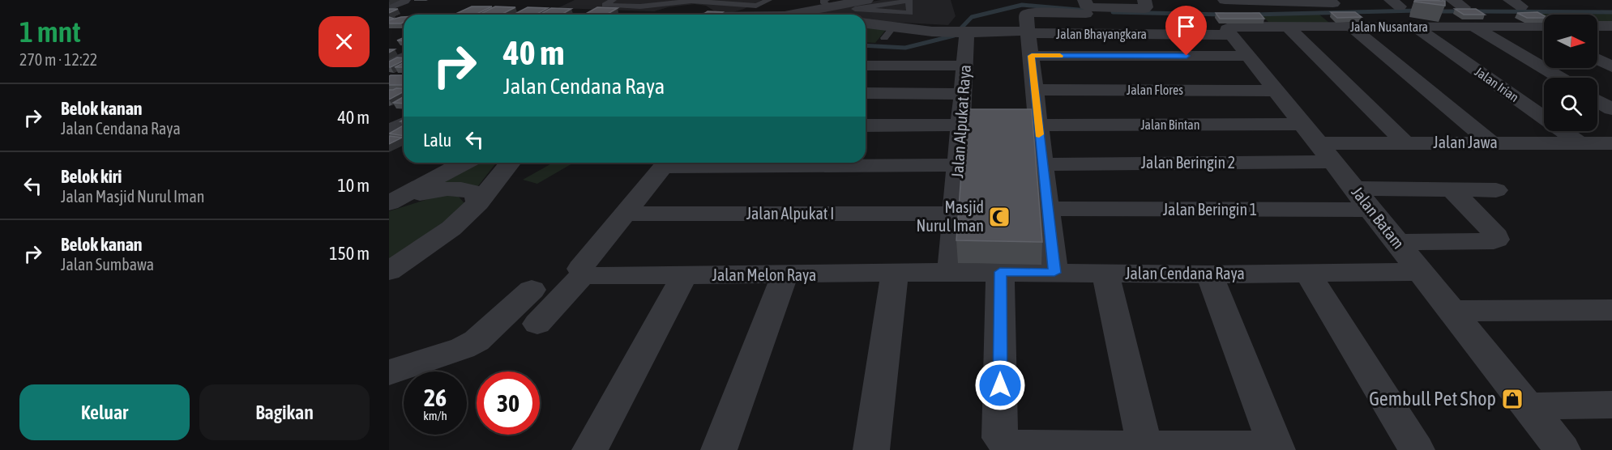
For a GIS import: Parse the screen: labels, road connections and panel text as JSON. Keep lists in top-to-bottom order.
{
  "streets": {
    "street": [
      "Jalan Nusantara",
      "Jalan Bhayangkara",
      "Jalan Irian",
      "Jalan Flores",
      "Jalan Alpukat Raya",
      "Jalan Bintan",
      "Jalan Jawa",
      "Jalan Beringin 2",
      "Jalan Beringin 1",
      "Jalan Alpukat I",
      "Jalan Batam",
      "Jalan Cendana Raya",
      "Jalan Melon Raya"
    ]
  },
  "crossings": [
    ["Jalan Nusantara", "Jalan Bhayangkara"],
    ["Jalan Nusantara", "Jalan Irian"],
    ["Jalan Nusantara", "Jalan Batam"],
    ["Jalan Bhayangkara", "Jalan Batam"],
    ["Jalan Irian", "Jalan Jawa"],
    ["Jalan Flores", "Jalan Batam"],
    ["Jalan Alpukat Raya", "Jalan Bintan"],
    ["Jalan Alpukat Raya", "Jalan Alpukat I"],
    ["Jalan Alpukat Raya", "Jalan Cendana Raya"],
    ["Jalan Alpukat Raya", "Jalan Melon Raya"],
    ["Jalan Bintan", "Jalan Batam"],
    ["Jalan Jawa", "Jalan Batam"],
    ["Jalan Beringin 2", "Jalan Batam"],
    ["Jalan Beringin 1", "Jalan Batam"],
    ["Jalan Batam", "Jalan Cendana Raya"],
    ["Jalan Cendana Raya", "Jalan Melon Raya"]
  ],
  "places": {
    "mosque": ["Masjid Nurul Iman"],
    "shop": ["Gembull Pet Shop"]
  },
  "north": "right",
  "page": {
    "heading": ["1 mnt", "270 m · 12:22"],
    "turn": ["40 m", "Jalan Cendana Raya"],
    "list": [
      {
        "name": "Belok kanan",
        "note": "Jalan Cendana Raya",
        "value": "40 m"
      },
      {
        "name": "Belok kiri",
        "note": "Jalan Masjid Nurul Iman",
        "value": "10 m"
      },
      {
        "name": "Belok kanan",
        "note": "Jalan Sumbawa",
        "value": "150 m"
      }
    ],
    "then": "Lalu",
    "speed": "26 km/h",
    "limit": "30",
    "buttons": ["Keluar", "Bagikan"]
  }
}
